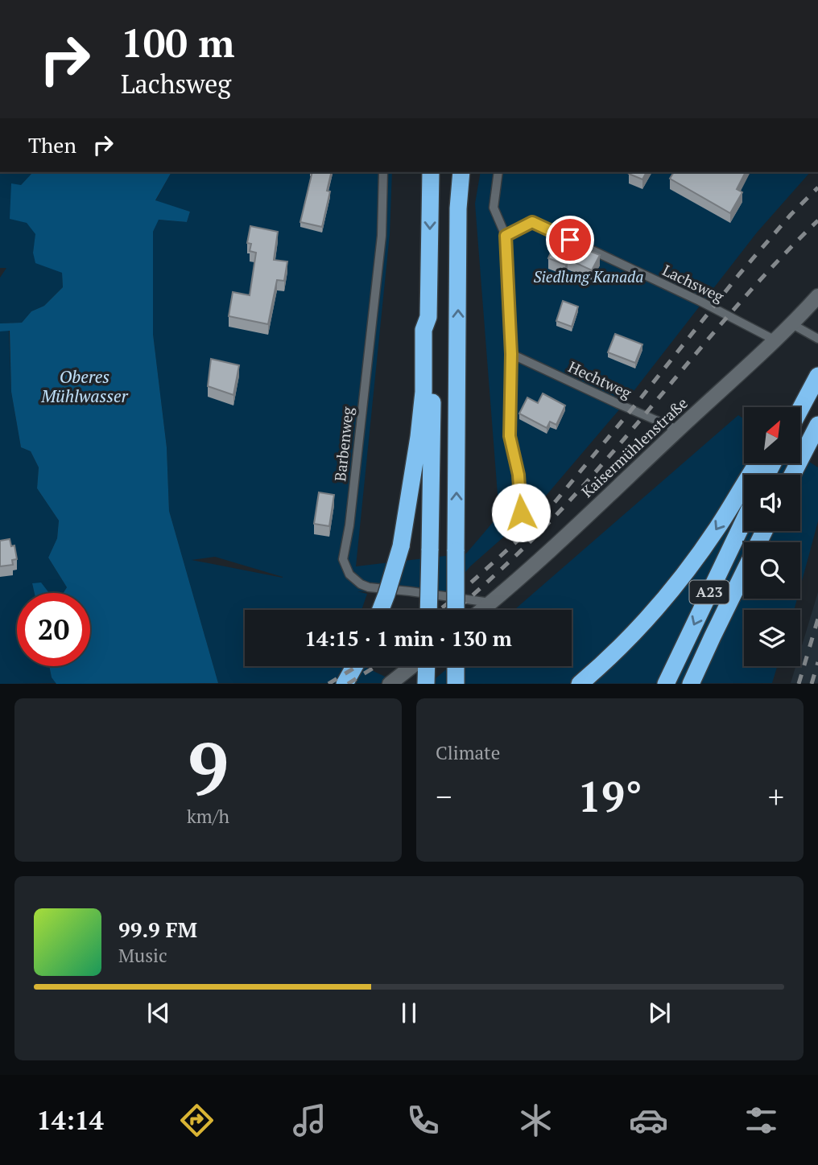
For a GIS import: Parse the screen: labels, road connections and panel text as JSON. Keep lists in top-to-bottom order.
{
  "streets": {
    "highway": ["A23"],
    "street": ["Kaisermühlenstraße"],
    "lane": ["Lachsweg", "Hechtweg", "Barbenweg"]
  },
  "crossings": [
    ["Lachsweg", "Kaisermühlenstraße"],
    ["Hechtweg", "Kaisermühlenstraße"],
    ["Barbenweg", "Kaisermühlenstraße"]
  ],
  "water": ["Oberes Mühlwasser"],
  "parks": ["Siedlung Kanada"],
  "north": "top right",
  "page": {
    "turn": ["100 m", "Lachsweg"],
    "then": "Then",
    "limit": "20",
    "trip": "14:15 · 1 min · 130 m",
    "tile": [
      ["9", "km/h"],
      "Climate"
    ],
    "heat": ["−", "19°", "+"],
    "song": ["99.9 FM", "Music"],
    "tabs": "14:14"
  }
}
